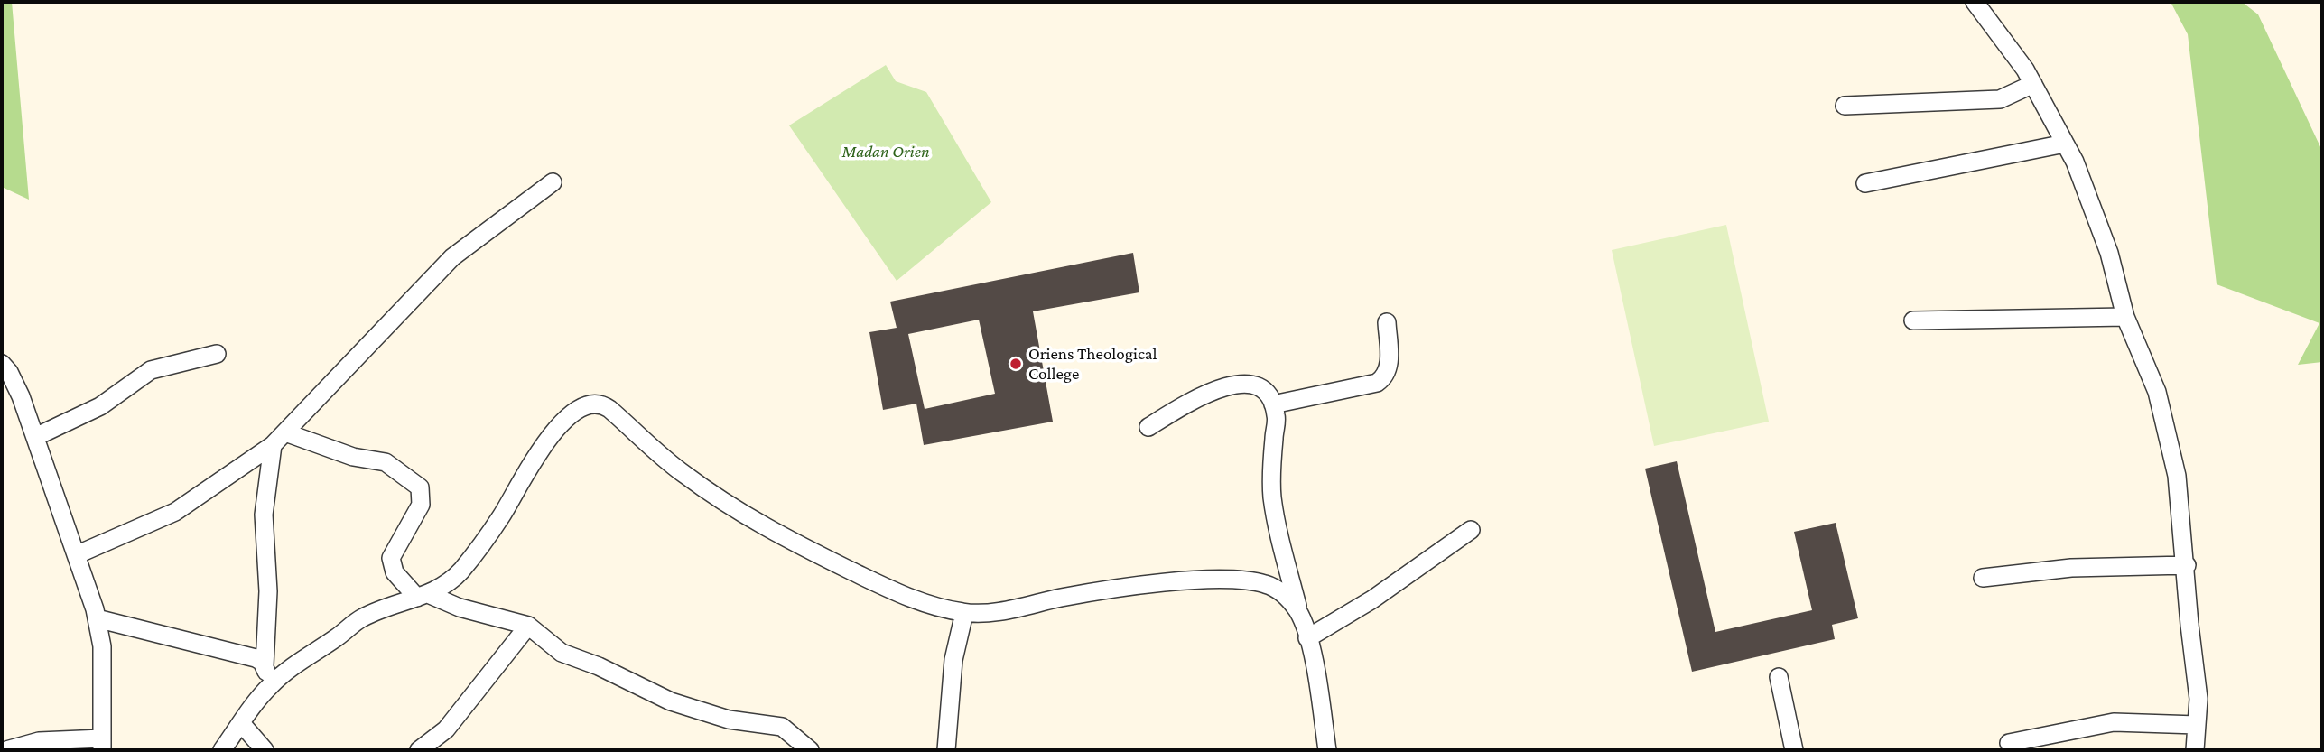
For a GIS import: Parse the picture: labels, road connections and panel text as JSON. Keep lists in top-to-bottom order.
{
  "parks": ["Madan Orien"],
  "places": ["Oriens Theological College"]
}
